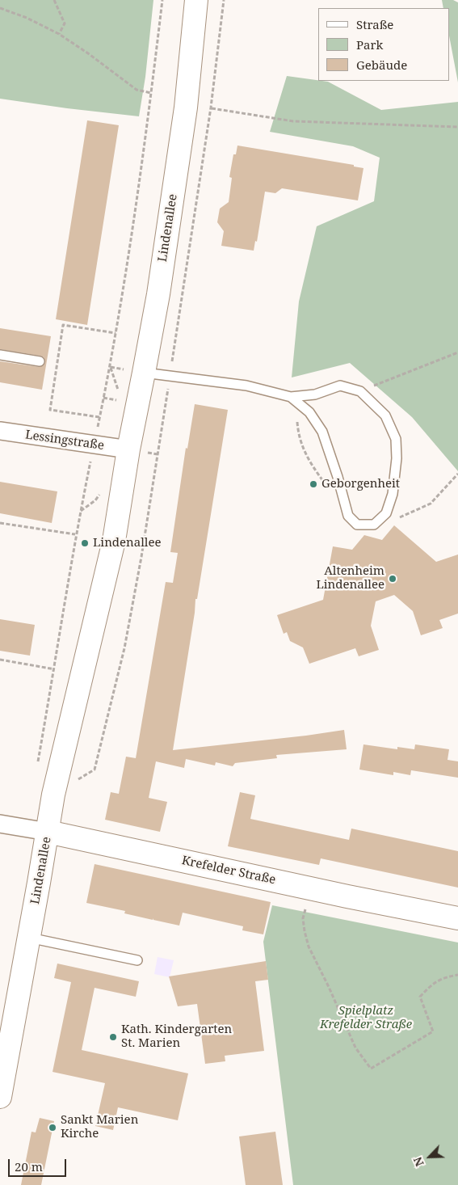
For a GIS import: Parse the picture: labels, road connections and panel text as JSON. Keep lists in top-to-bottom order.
{
  "streets": {
    "street": ["Lindenallee", "Lessingstraße", "Krefelder Straße"]
  },
  "crossings": [
    ["Lindenallee", "Lessingstraße"],
    ["Lindenallee", "Krefelder Straße"]
  ],
  "parks": ["Spielplatz Krefelder Straße"],
  "places": [
    "Geborgenheit",
    "Lindenallee",
    "Altenheim Lindenallee",
    "Kath. Kindergarten St. Marien",
    "Sankt Marien Kirche"
  ],
  "legend": ["Straße", "Park", "Gebäude"],
  "scale_bar": "20 m",
  "north": "bottom left"
}
